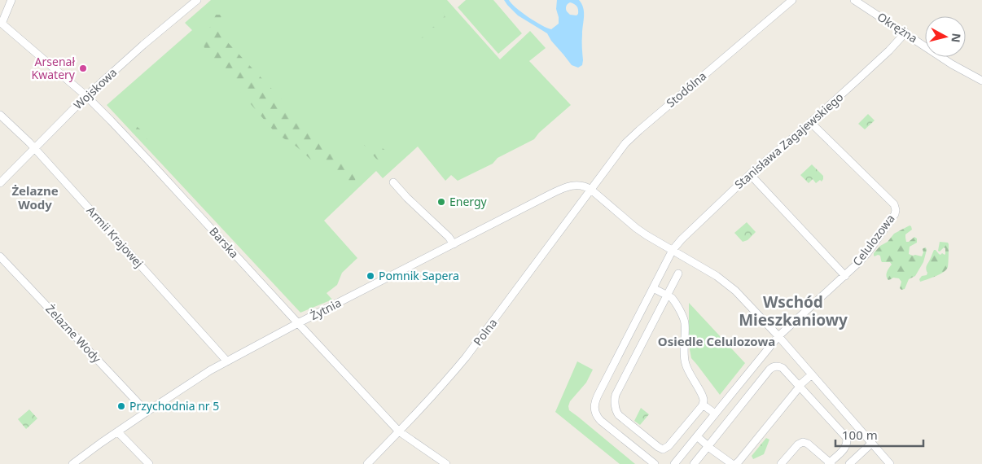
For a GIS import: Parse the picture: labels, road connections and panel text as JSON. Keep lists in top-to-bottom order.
{
  "streets": {
    "street": [
      "Okrężna",
      "Wojskowa",
      "Stodólna",
      "Stanisława Zagajewskiego",
      "Armii Krajowej",
      "Celulozowa",
      "Barska",
      "Żytnia",
      "Polna",
      "Żelazne Wody"
    ]
  },
  "crossings": [
    ["Okrężna", "Stanisława Zagajewskiego"],
    ["Wojskowa", "Armii Krajowej"],
    ["Wojskowa", "Barska"],
    ["Stodólna", "Żytnia"],
    ["Stodólna", "Polna"],
    ["Stanisława Zagajewskiego", "Celulozowa"],
    ["Armii Krajowej", "Żytnia"],
    ["Barska", "Żytnia"],
    ["Barska", "Polna"],
    ["Żytnia", "Polna"],
    ["Żytnia", "Żelazne Wody"]
  ],
  "districts": ["Żelazne Wody", "Wschód Mieszkaniowy", "Osiedle Celulozowa"],
  "places": [
    "Arsenał Kwatery",
    "Energy",
    "Pomnik Sapera",
    "Przychodnia nr 5"
  ],
  "scale_bar": "100 m",
  "north": "right"
}
